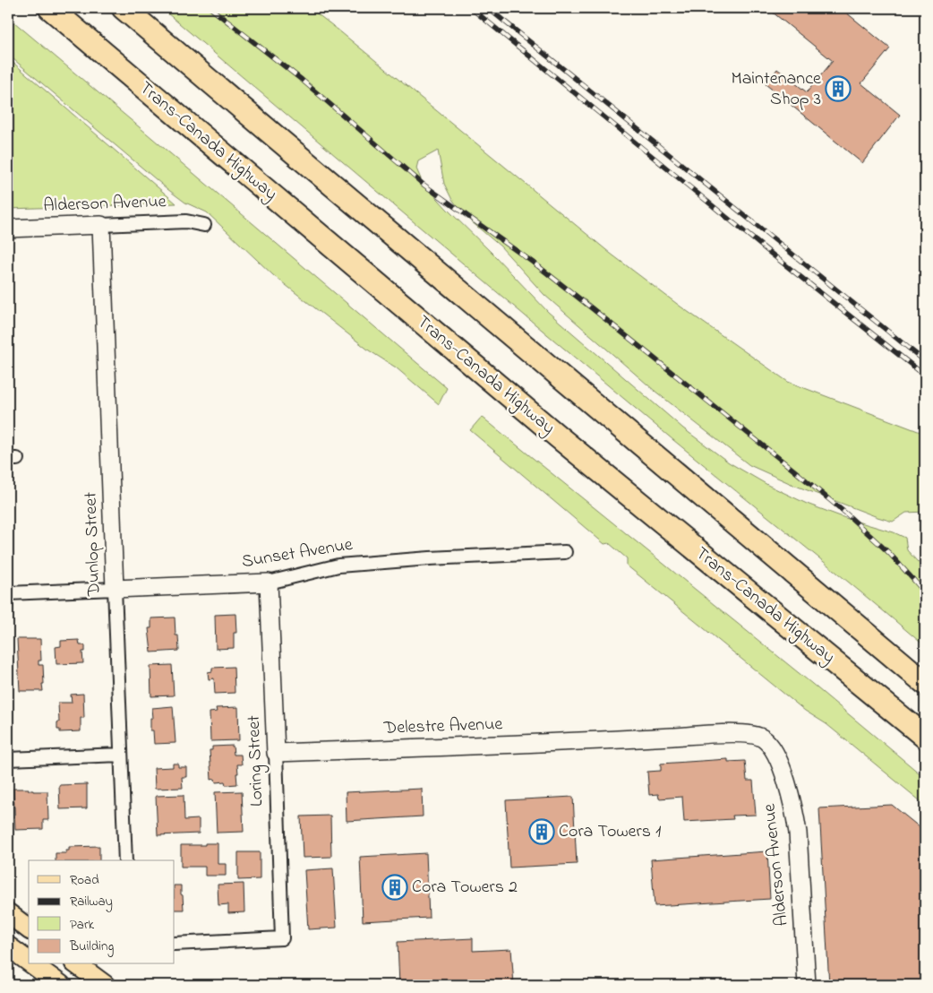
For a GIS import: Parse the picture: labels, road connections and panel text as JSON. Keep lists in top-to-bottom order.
{
  "streets": {
    "highway": ["Trans-Canada Highway"],
    "street": [
      "Alderson Avenue",
      "Dunlop Street",
      "Sunset Avenue",
      "Delestre Avenue",
      "Loring Street"
    ]
  },
  "crossings": [
    ["Alderson Avenue", "Dunlop Street"],
    ["Alderson Avenue", "Delestre Avenue"],
    ["Dunlop Street", "Sunset Avenue"],
    ["Sunset Avenue", "Loring Street"],
    ["Delestre Avenue", "Loring Street"]
  ],
  "places": {
    "building": ["Maintenance Shop 3", "Cora Towers 1", "Cora Towers 2"]
  },
  "legend": [
    "Road",
    "Railway",
    "Park",
    "Building"
  ]
}
